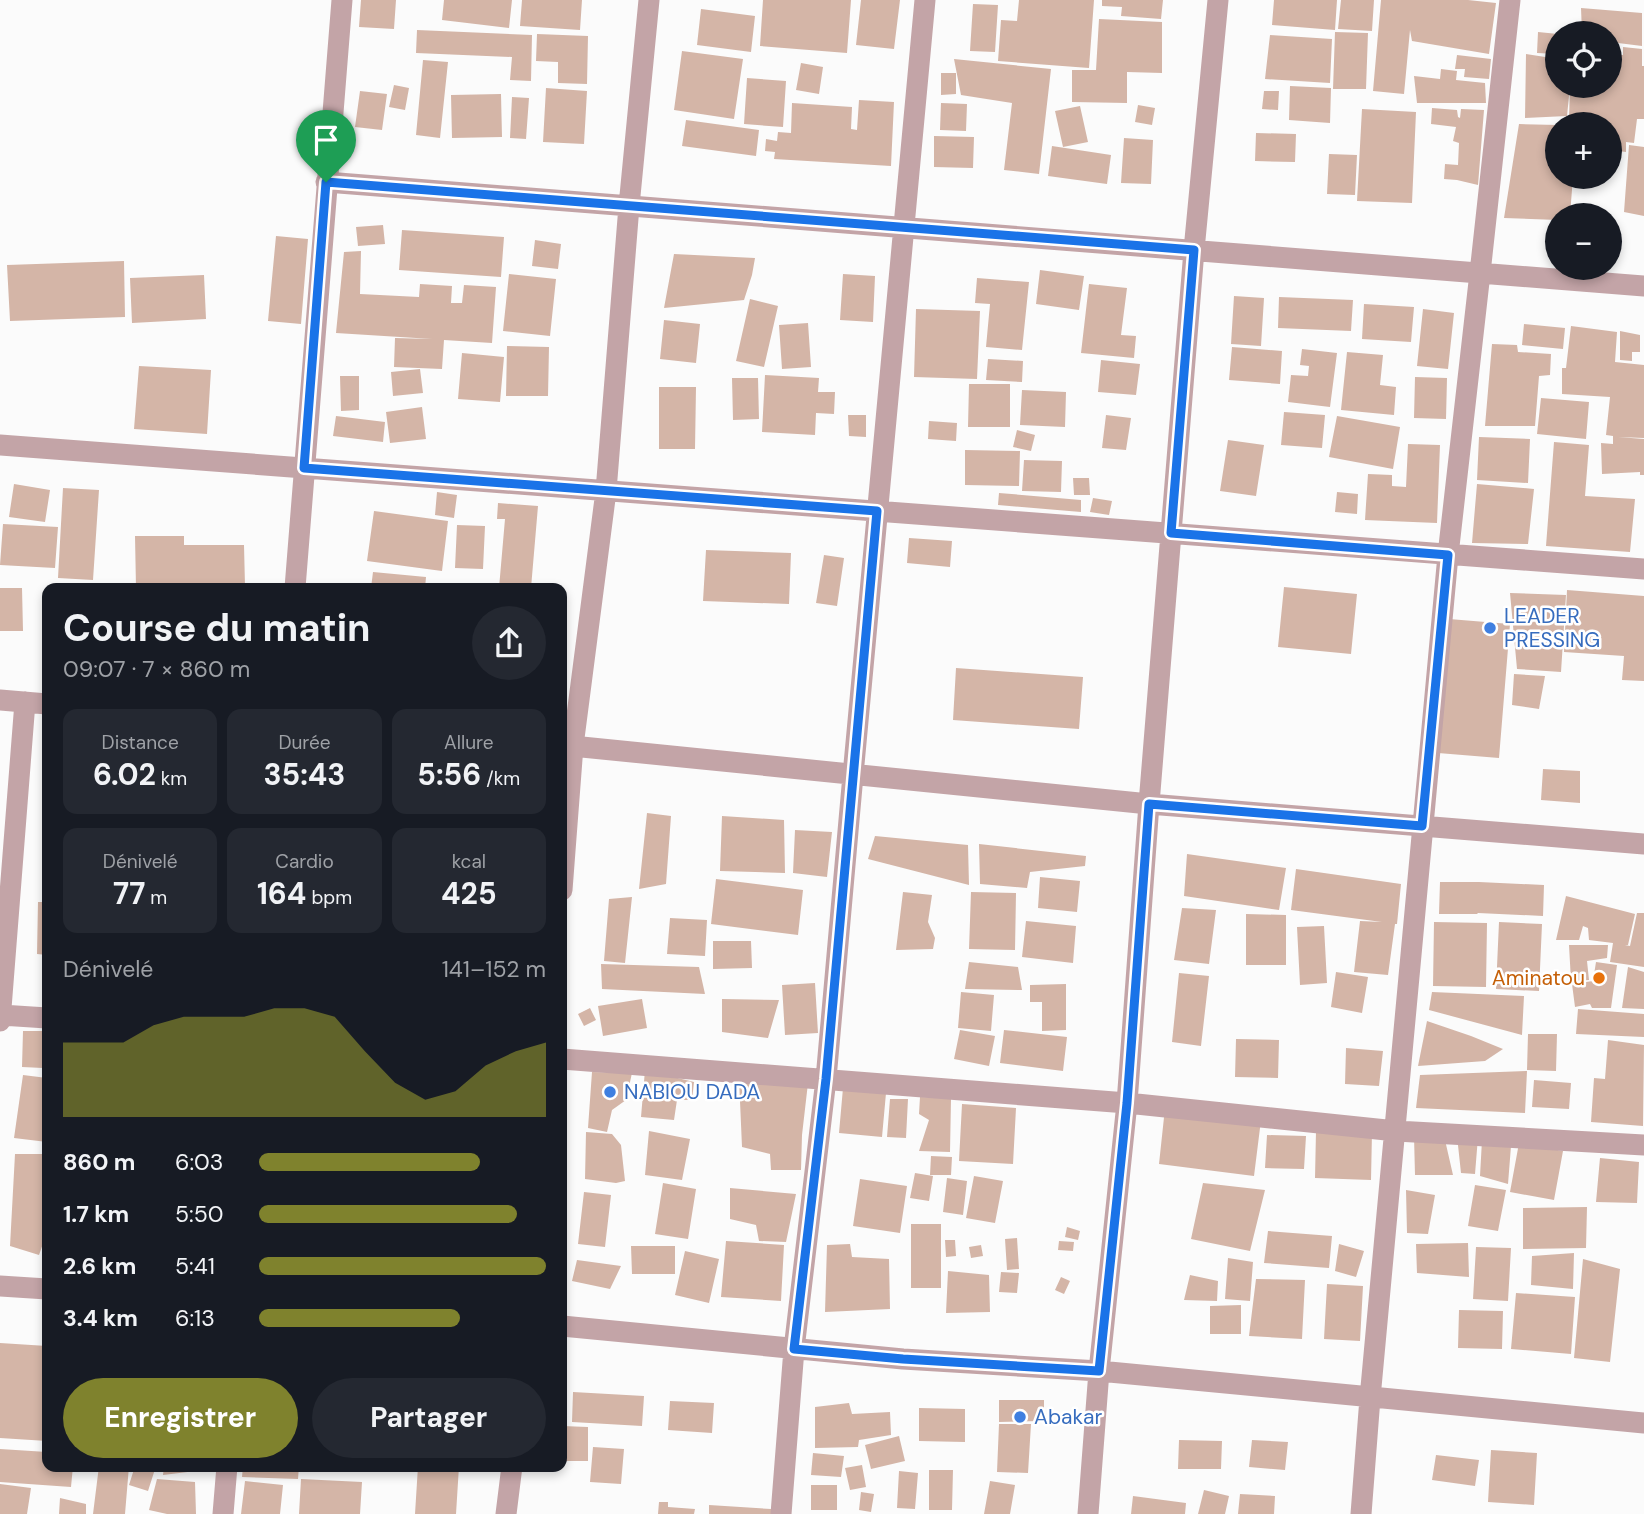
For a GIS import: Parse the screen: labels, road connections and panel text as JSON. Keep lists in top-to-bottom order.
{
  "places": [
    "LEADER PRESSING",
    "Aminatou",
    "NABIOU DADA",
    "Abakar"
  ],
  "page": {
    "map_buttons": ["+", "−"],
    "heading": ["Course du matin", "09:07 · 7 × 860 m"],
    "stats": [
      ["Distance", "6.02 km"],
      ["Durée", "35:43"],
      ["Allure", "5:56 /km"],
      ["Dénivelé", "77 m"],
      ["Cardio", "164 bpm"],
      ["kcal", "425"]
    ],
    "chart": ["Dénivelé", "141–152 m"],
    "list": [
      {
        "name": "860 m",
        "note": "6:03"
      },
      {
        "name": "1.7 km",
        "note": "5:50"
      },
      {
        "name": "2.6 km",
        "note": "5:41"
      },
      {
        "name": "3.4 km",
        "note": "6:13"
      }
    ],
    "buttons": ["Enregistrer", "Partager"]
  }
}
